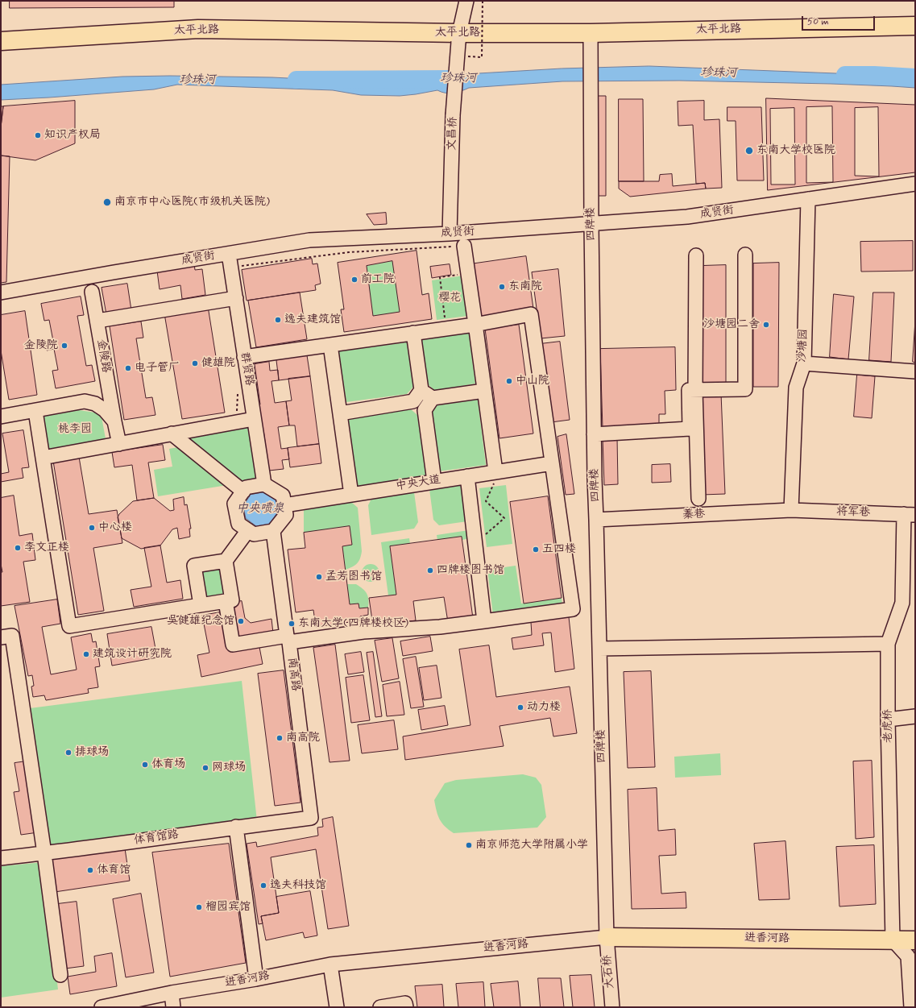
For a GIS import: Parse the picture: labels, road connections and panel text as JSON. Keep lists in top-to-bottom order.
{
  "streets": {
    "main road": ["太平北路", "进香河路"],
    "street": [
      "文昌桥",
      "成贤街",
      "四牌楼",
      "沙塘园",
      "金陵路",
      "群贤路",
      "中央大道",
      "将军巷",
      "蓁巷",
      "南高路",
      "老虎桥",
      "体育馆路",
      "大石桥"
    ]
  },
  "crossings": [
    ["太平北路", "文昌桥"],
    ["太平北路", "四牌楼"],
    ["文昌桥", "成贤街"],
    ["成贤街", "四牌楼"],
    ["成贤街", "沙塘园"],
    ["成贤街", "群贤路"],
    ["四牌楼", "蓁巷"],
    ["四牌楼", "进香河路"],
    ["四牌楼", "大石桥"],
    ["沙塘园", "将军巷"],
    ["沙塘园", "蓁巷"],
    ["群贤路", "中央大道"],
    ["群贤路", "南高路"],
    ["中央大道", "南高路"],
    ["将军巷", "蓁巷"],
    ["将军巷", "老虎桥"],
    ["南高路", "体育馆路"],
    ["老虎桥", "进香河路"],
    ["进香河路", "大石桥"]
  ],
  "water": ["珍珠河", "中央喷泉"],
  "parks": ["樱花", "桃李园"],
  "places": [
    "知识产权局",
    "东南大学校医院",
    "南京市中心医院(市级机关医院)",
    "前工院",
    "东南院",
    "逸夫建筑馆",
    "沙塘园二舍",
    "金陵院",
    "健雄院",
    "电子管厂",
    "中山院",
    "中心楼",
    "李文正楼",
    "五四楼",
    "四牌楼图书馆",
    "孟芳图书馆",
    "吴健雄纪念馆",
    "东南大学(四牌楼校区)",
    "建筑设计研究院",
    "动力楼",
    "南高院",
    "排球场",
    "体育场",
    "网球场",
    "南京师范大学附属小学",
    "体育馆",
    "逸夫科技馆",
    "榴园宾馆"
  ],
  "scale_bar": "50 m"
}
